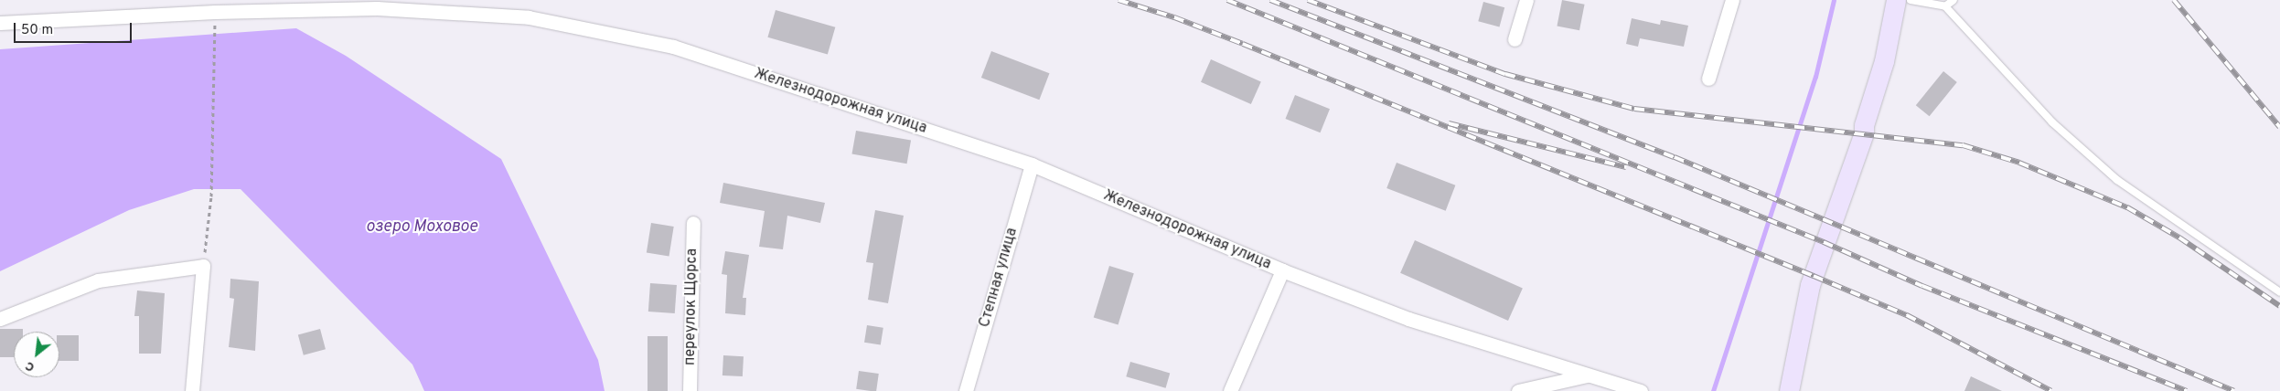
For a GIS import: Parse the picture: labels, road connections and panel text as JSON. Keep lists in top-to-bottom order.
{
  "streets": {
    "street": ["Железнодорожная улица", "Степная улица", "переулок Щорса"]
  },
  "crossings": [
    ["Железнодорожная улица", "Степная улица"]
  ],
  "water": ["озеро Моховое"],
  "scale_bar": "50 m",
  "north": "bottom left"
}
